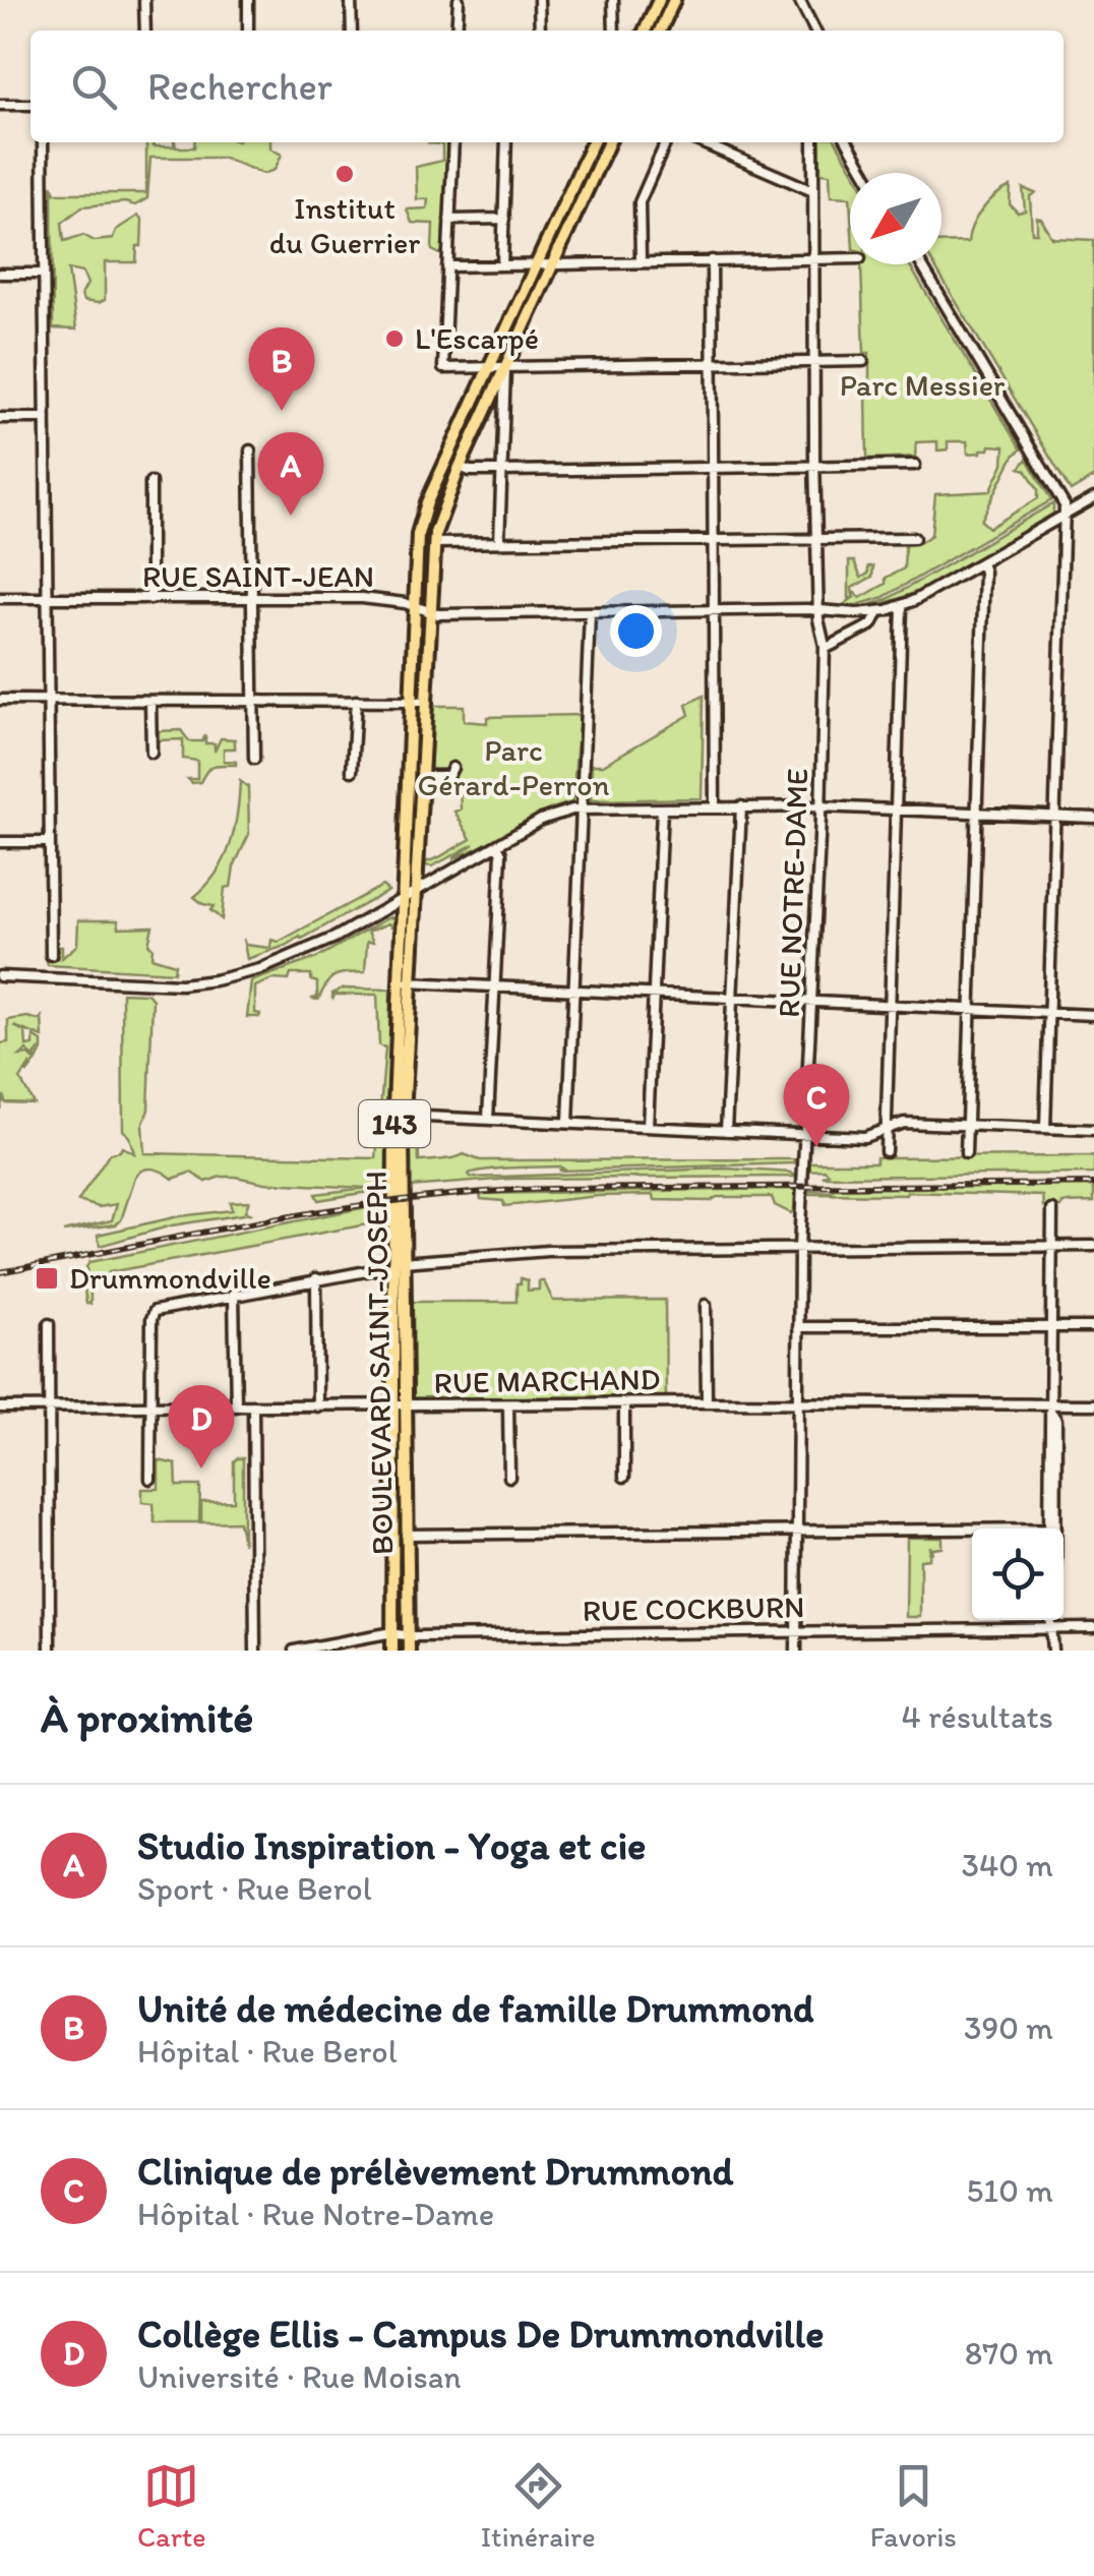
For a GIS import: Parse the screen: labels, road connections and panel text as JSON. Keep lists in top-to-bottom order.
{
  "streets": {
    "main road": ["143", "BOULEVARD SAINT-JOSEPH"],
    "street": [
      "RUE SAINT-JEAN",
      "RUE NOTRE-DAME",
      "RUE MARCHAND",
      "RUE COCKBURN"
    ]
  },
  "crossings": [
    ["RUE SAINT-JEAN", "RUE NOTRE-DAME"],
    ["RUE SAINT-JEAN", "BOULEVARD SAINT-JOSEPH"],
    ["RUE NOTRE-DAME", "RUE MARCHAND"],
    ["RUE NOTRE-DAME", "RUE COCKBURN"],
    ["BOULEVARD SAINT-JOSEPH", "RUE MARCHAND"],
    ["BOULEVARD SAINT-JOSEPH", "RUE COCKBURN"]
  ],
  "parks": ["Parc Messier", "Parc Gérard-Perron"],
  "places": {
    "other": ["Institut du Guerrier", "L'Escarpé"],
    "transit": ["Drummondville"]
  },
  "north": "bottom left",
  "page": {
    "search": "Rechercher",
    "pins": [
      "B",
      "A",
      "C",
      "D"
    ],
    "heading": ["À proximité", "4 résultats"],
    "list": [
      {
        "mark": "A",
        "name": "Studio Inspiration - Yoga et cie",
        "note": "Sport · Rue Berol",
        "value": "340 m"
      },
      {
        "mark": "B",
        "name": "Unité de médecine de famille Drummond",
        "note": "Hôpital · Rue Berol",
        "value": "390 m"
      },
      {
        "mark": "C",
        "name": "Clinique de prélèvement Drummond",
        "note": "Hôpital · Rue Notre-Dame",
        "value": "510 m"
      },
      {
        "mark": "D",
        "name": "Collège Ellis - Campus De Drummondville",
        "note": "Université · Rue Moisan",
        "value": "870 m"
      }
    ],
    "nav": ["Carte", "Itinéraire", "Favoris"]
  }
}
